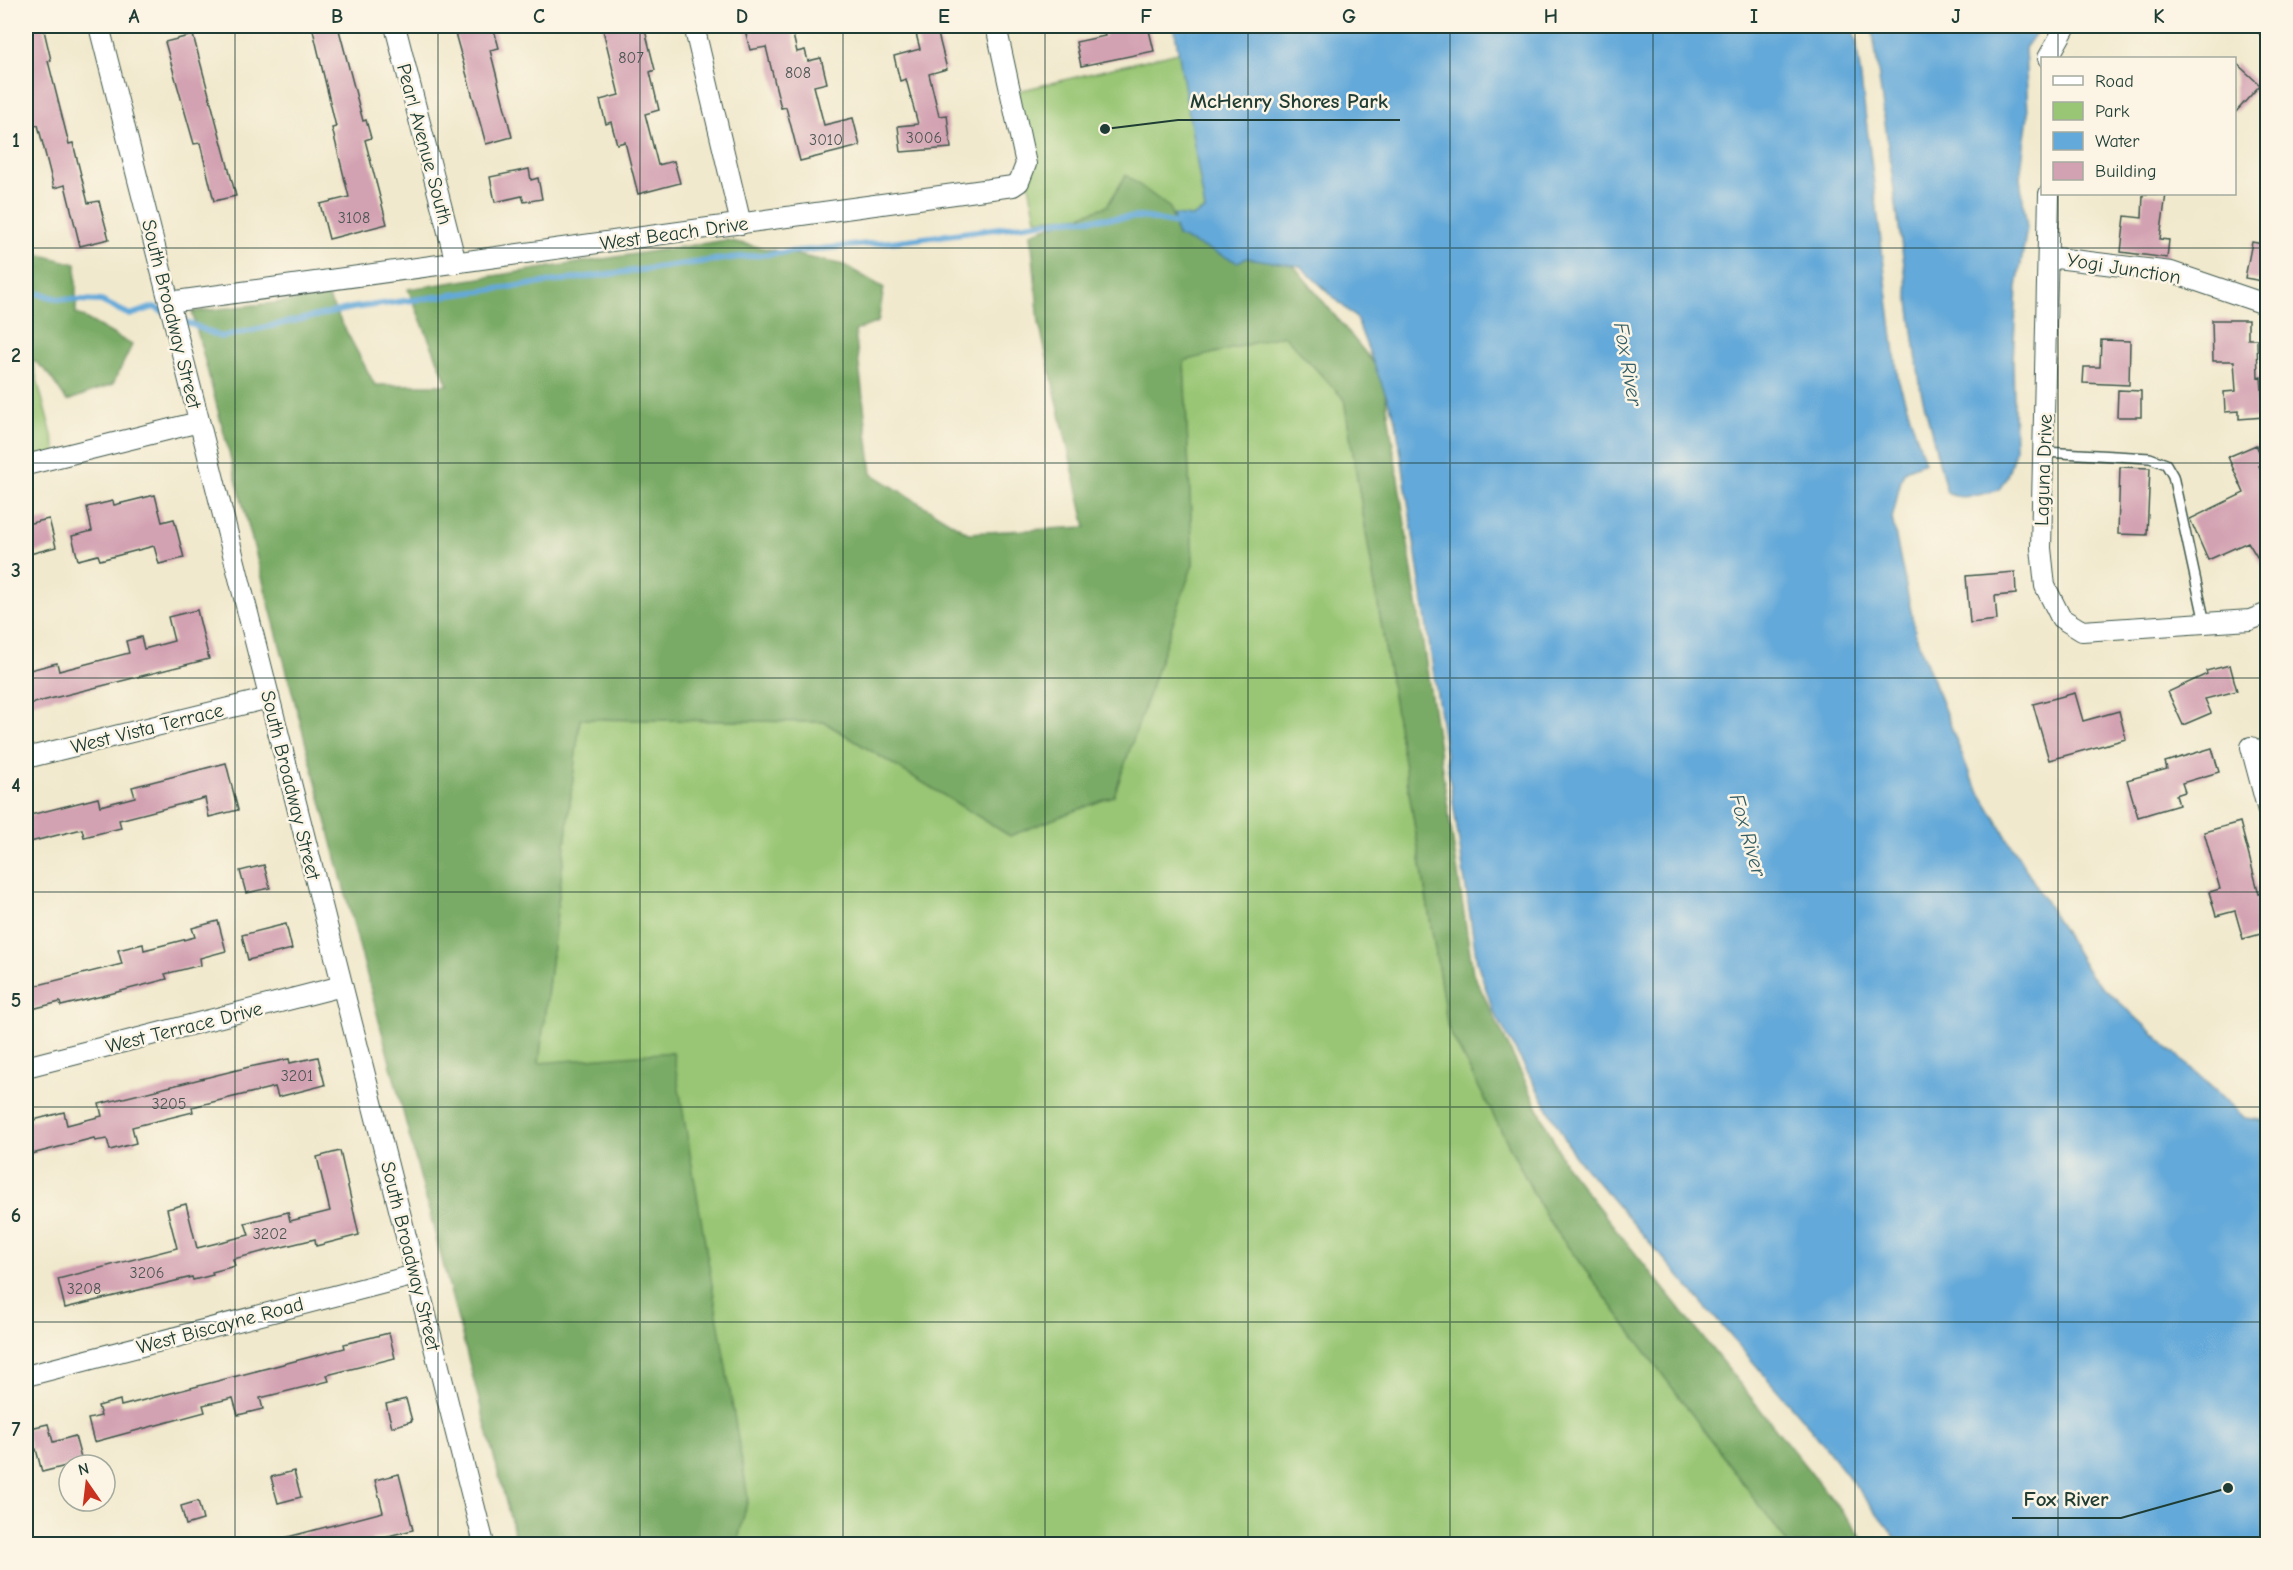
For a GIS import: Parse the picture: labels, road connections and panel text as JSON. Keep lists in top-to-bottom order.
{
  "streets": {
    "street": [
      "Pearl Avenue South",
      "West Beach Drive",
      "Yogi Junction",
      "South Broadway Street",
      "Laguna Drive",
      "West Vista Terrace",
      "West Terrace Drive",
      "West Biscayne Road"
    ]
  },
  "crossings": [
    ["Pearl Avenue South", "West Beach Drive"],
    ["West Beach Drive", "South Broadway Street"],
    ["Yogi Junction", "Laguna Drive"],
    ["South Broadway Street", "West Vista Terrace"],
    ["South Broadway Street", "West Terrace Drive"],
    ["South Broadway Street", "West Biscayne Road"]
  ],
  "water": ["Fox River"],
  "places": ["McHenry Shores Park", "Fox River"],
  "house_numbers": [
    "807",
    "808",
    "3006",
    "3010",
    "3108",
    "3201",
    "3205",
    "3202",
    "3206",
    "3208"
  ],
  "legend": [
    "Road",
    "Park",
    "Water",
    "Building"
  ],
  "north": "top",
  "grid": {
    "columns": [
      "A",
      "B",
      "C",
      "D",
      "E",
      "F",
      "G",
      "H",
      "I",
      "J",
      "K"
    ],
    "rows": [
      "1",
      "2",
      "3",
      "4",
      "5",
      "6",
      "7"
    ]
  }
}
